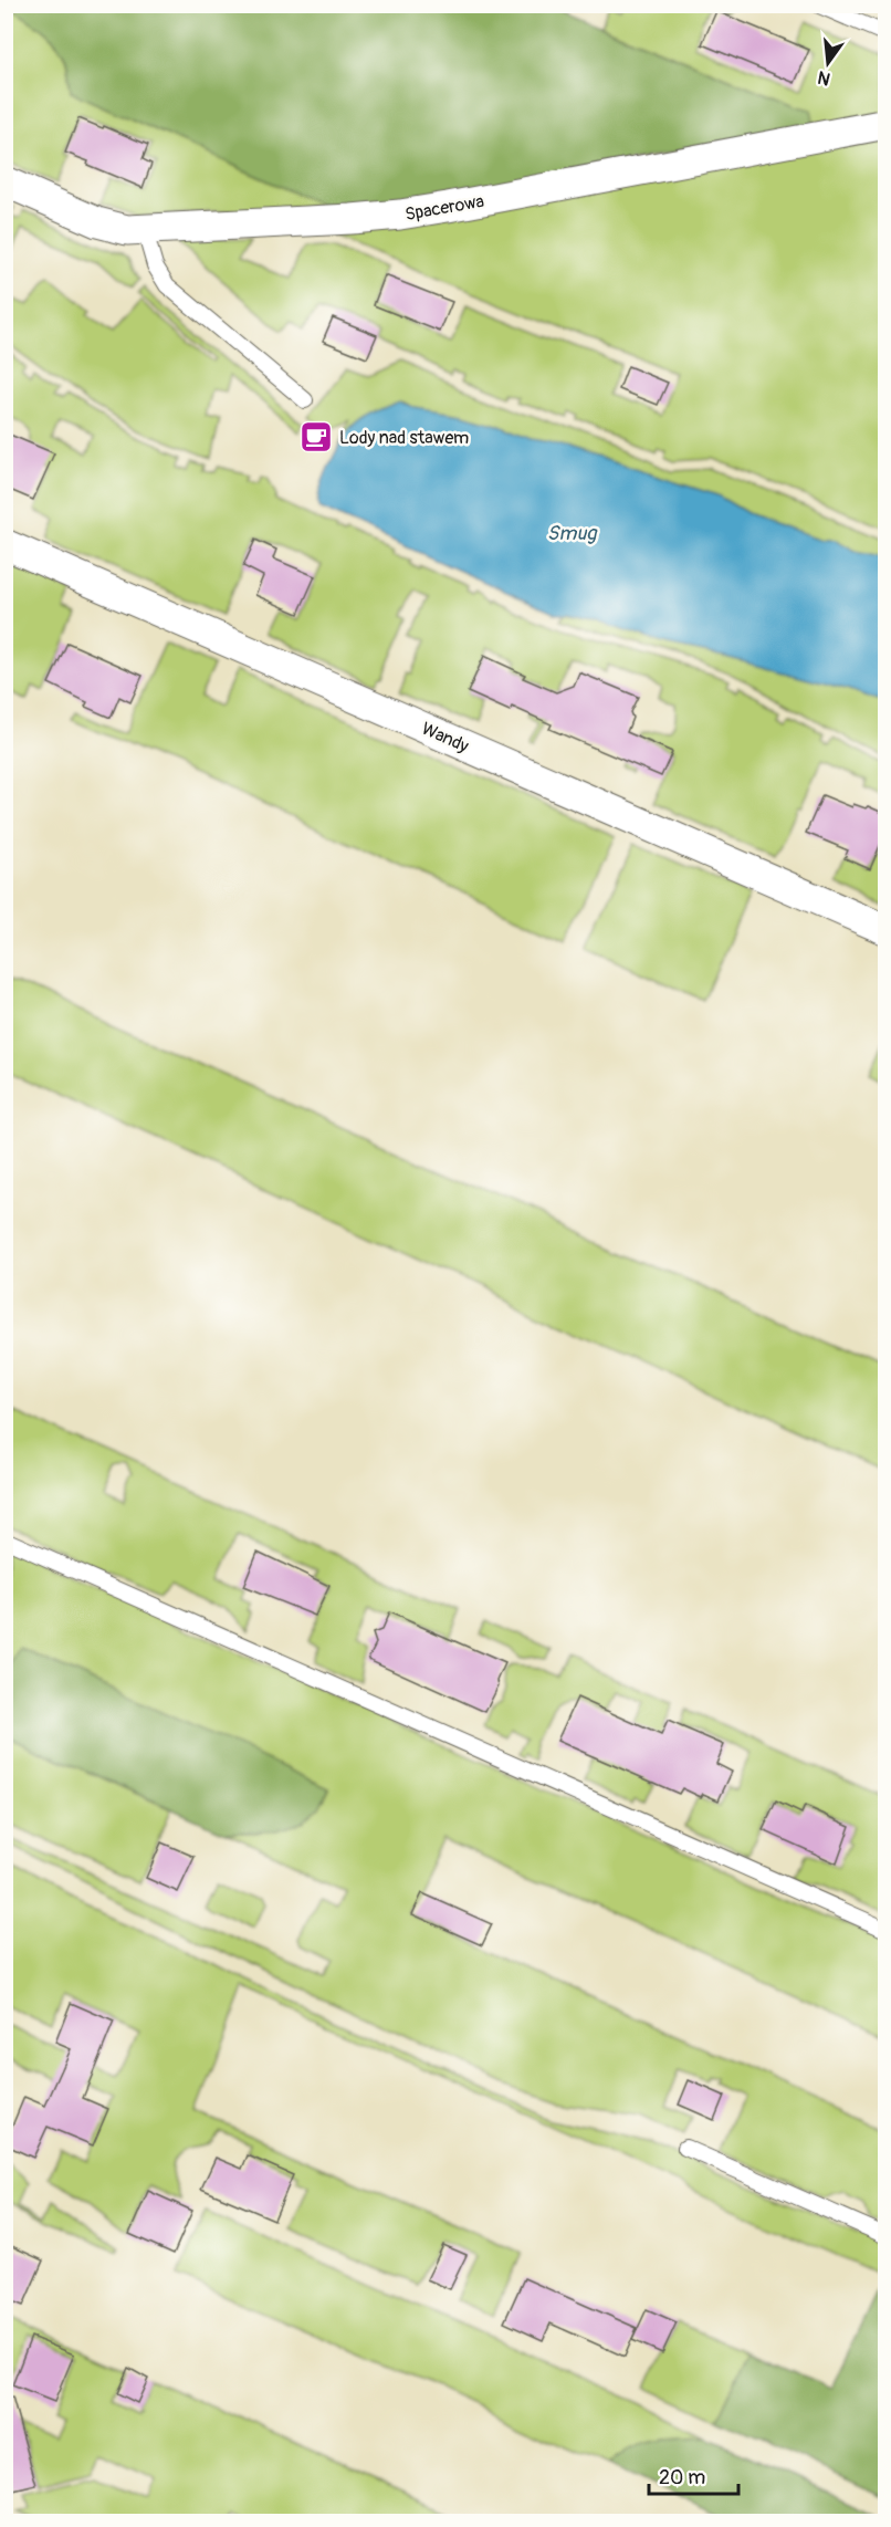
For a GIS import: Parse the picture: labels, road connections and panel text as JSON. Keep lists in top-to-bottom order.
{
  "streets": {
    "street": ["Spacerowa", "Wandy"]
  },
  "water": ["Smug"],
  "places": {
    "cafe": ["Lody nad stawem"]
  },
  "scale_bar": "20 m",
  "north": "bottom"
}
